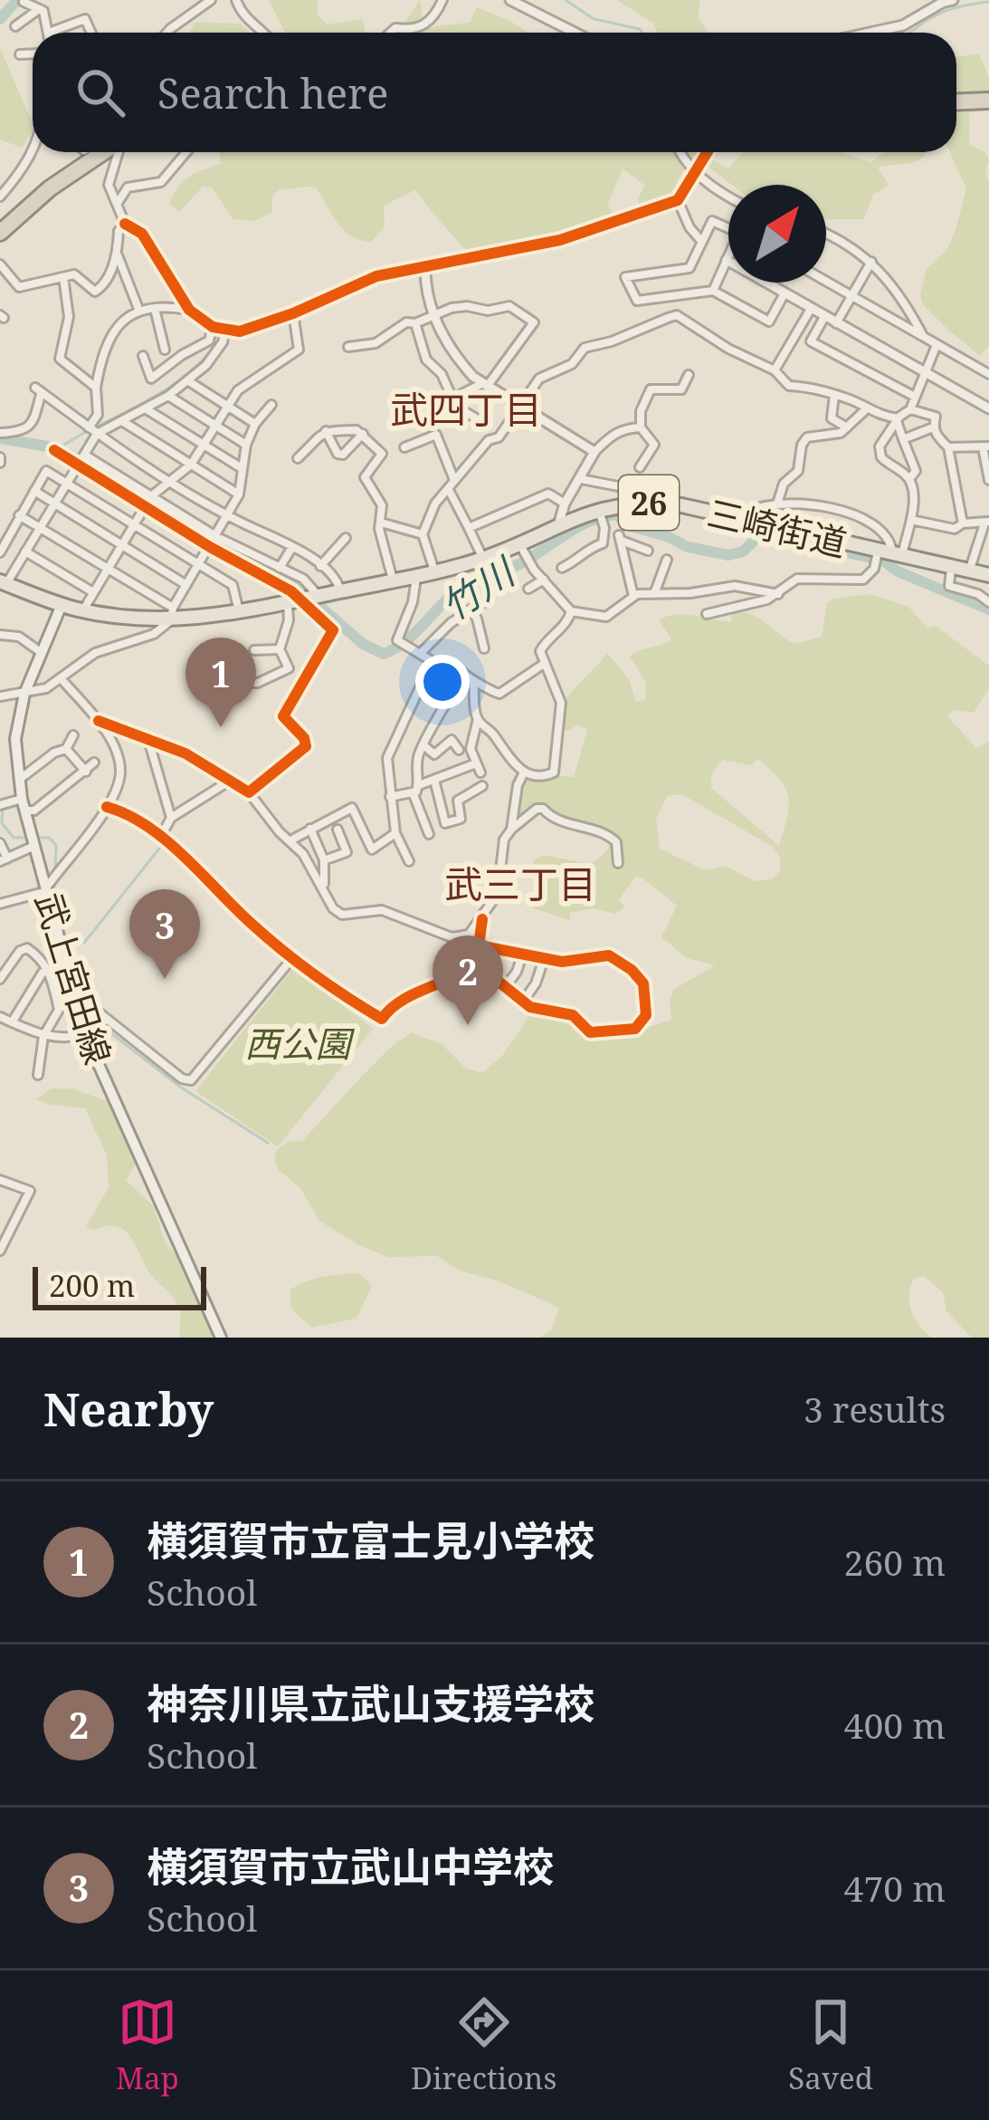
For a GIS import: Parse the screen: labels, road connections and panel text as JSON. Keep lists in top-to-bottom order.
{
  "streets": {
    "main road": ["26", "三崎街道", "武上宮田線"]
  },
  "crossings": [
    ["三崎街道", "武上宮田線"]
  ],
  "districts": ["武四丁目", "武三丁目"],
  "water": ["竹川"],
  "parks": ["西公園"],
  "scale_bar": "200 m",
  "north": "top right",
  "page": {
    "search": "Search here",
    "pins": ["1", "3", "2"],
    "scale": "200 m",
    "heading": ["Nearby", "3 results"],
    "list": [
      {
        "mark": "1",
        "name": "横須賀市立富士見小学校",
        "note": "School",
        "value": "260 m"
      },
      {
        "mark": "2",
        "name": "神奈川県立武山支援学校",
        "note": "School",
        "value": "400 m"
      },
      {
        "mark": "3",
        "name": "横須賀市立武山中学校",
        "note": "School",
        "value": "470 m"
      }
    ],
    "nav": ["Map", "Directions", "Saved"]
  }
}
